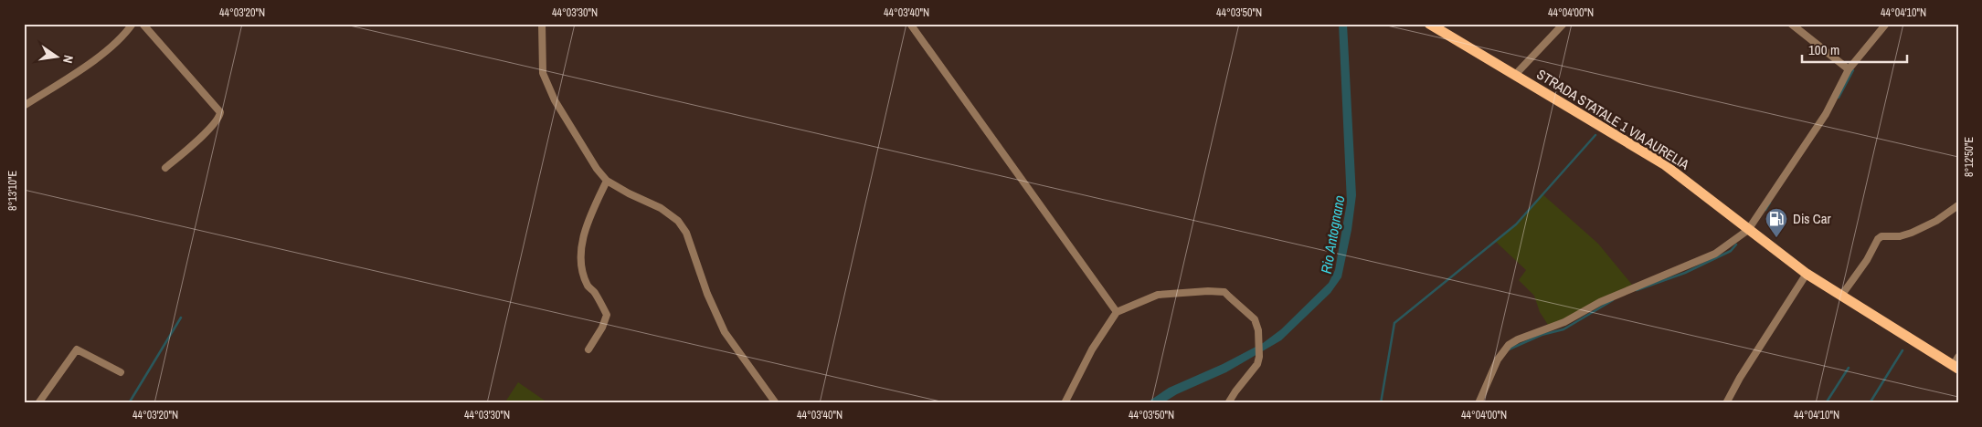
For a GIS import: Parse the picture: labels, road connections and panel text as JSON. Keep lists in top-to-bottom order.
{
  "streets": {
    "main road": ["STRADA STATALE 1 VIA AURELIA"]
  },
  "water": ["Rio Antognano"],
  "places": {
    "fuel station": ["Dis Car"]
  },
  "scale_bar": "100 m",
  "north": "right",
  "coordinates": [
    "44°03'20\"N",
    "44°03'30\"N",
    "44°03'40\"N",
    "44°03'50\"N",
    "44°04'00\"N",
    "44°04'10\"N",
    "8°12'50\"E",
    "8°13'10\"E"
  ]
}
